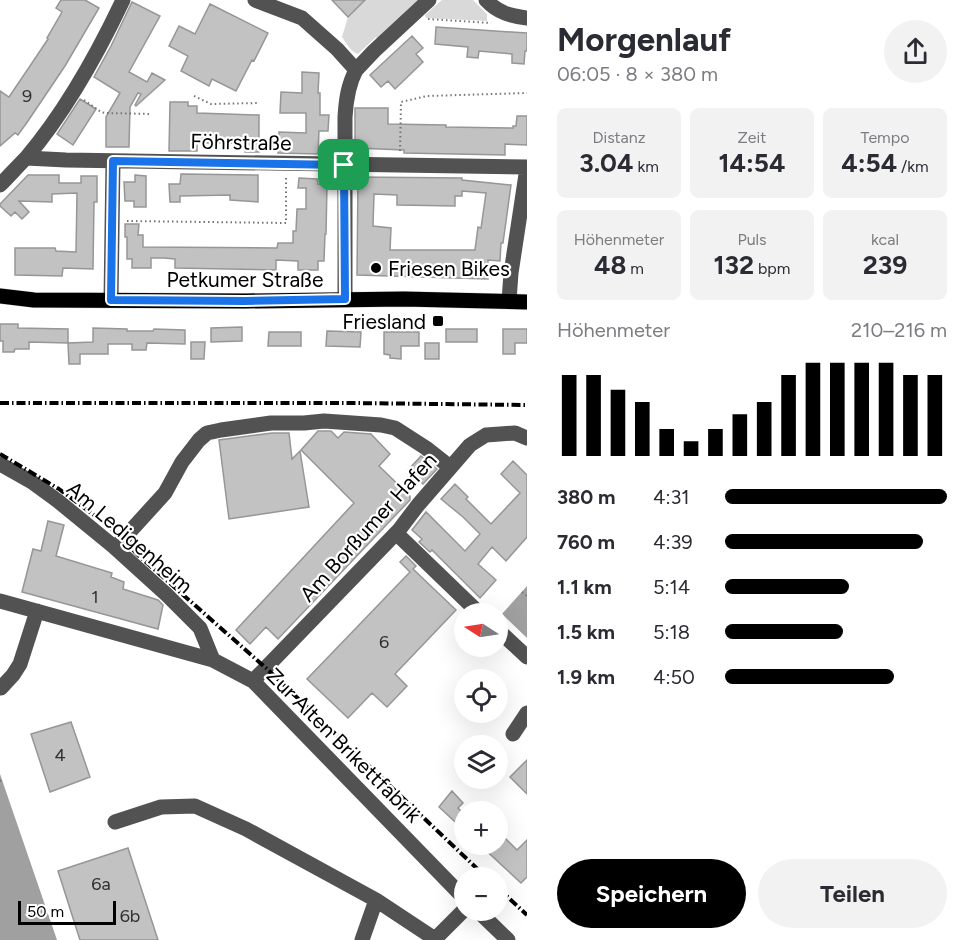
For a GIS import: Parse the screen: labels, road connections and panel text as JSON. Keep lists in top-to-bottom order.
{
  "streets": {
    "main road": ["Petkumer Straße"],
    "street": [
      "Föhrstraße",
      "Am Borßumer Hafen",
      "Am Ledigenheim",
      "Zur Alten Brikettfabrik"
    ]
  },
  "crossings": [
    ["Am Borßumer Hafen", "Zur Alten Brikettfabrik"],
    ["Am Ledigenheim", "Zur Alten Brikettfabrik"]
  ],
  "places": {
    "other": ["Friesen Bikes"],
    "transit": ["Friesland"]
  },
  "house_numbers": [
    "9",
    "1",
    "6",
    "4",
    "6a",
    "6b"
  ],
  "scale_bar": "50 m",
  "north": "left",
  "page": {
    "heading": ["Morgenlauf", "06:05 · 8 × 380 m"],
    "stats": [
      ["Distanz", "3.04 km"],
      ["Zeit", "14:54"],
      ["Tempo", "4:54 /km"],
      ["Höhenmeter", "48 m"],
      ["Puls", "132 bpm"],
      ["kcal", "239"]
    ],
    "chart": ["Höhenmeter", "210–216 m"],
    "list": [
      {
        "name": "380 m",
        "note": "4:31"
      },
      {
        "name": "760 m",
        "note": "4:39"
      },
      {
        "name": "1.1 km",
        "note": "5:14"
      },
      {
        "name": "1.5 km",
        "note": "5:18"
      },
      {
        "name": "1.9 km",
        "note": "4:50"
      }
    ],
    "map_buttons": ["+", "−"],
    "buttons": ["Speichern", "Teilen"],
    "scale": "50 m"
  }
}
